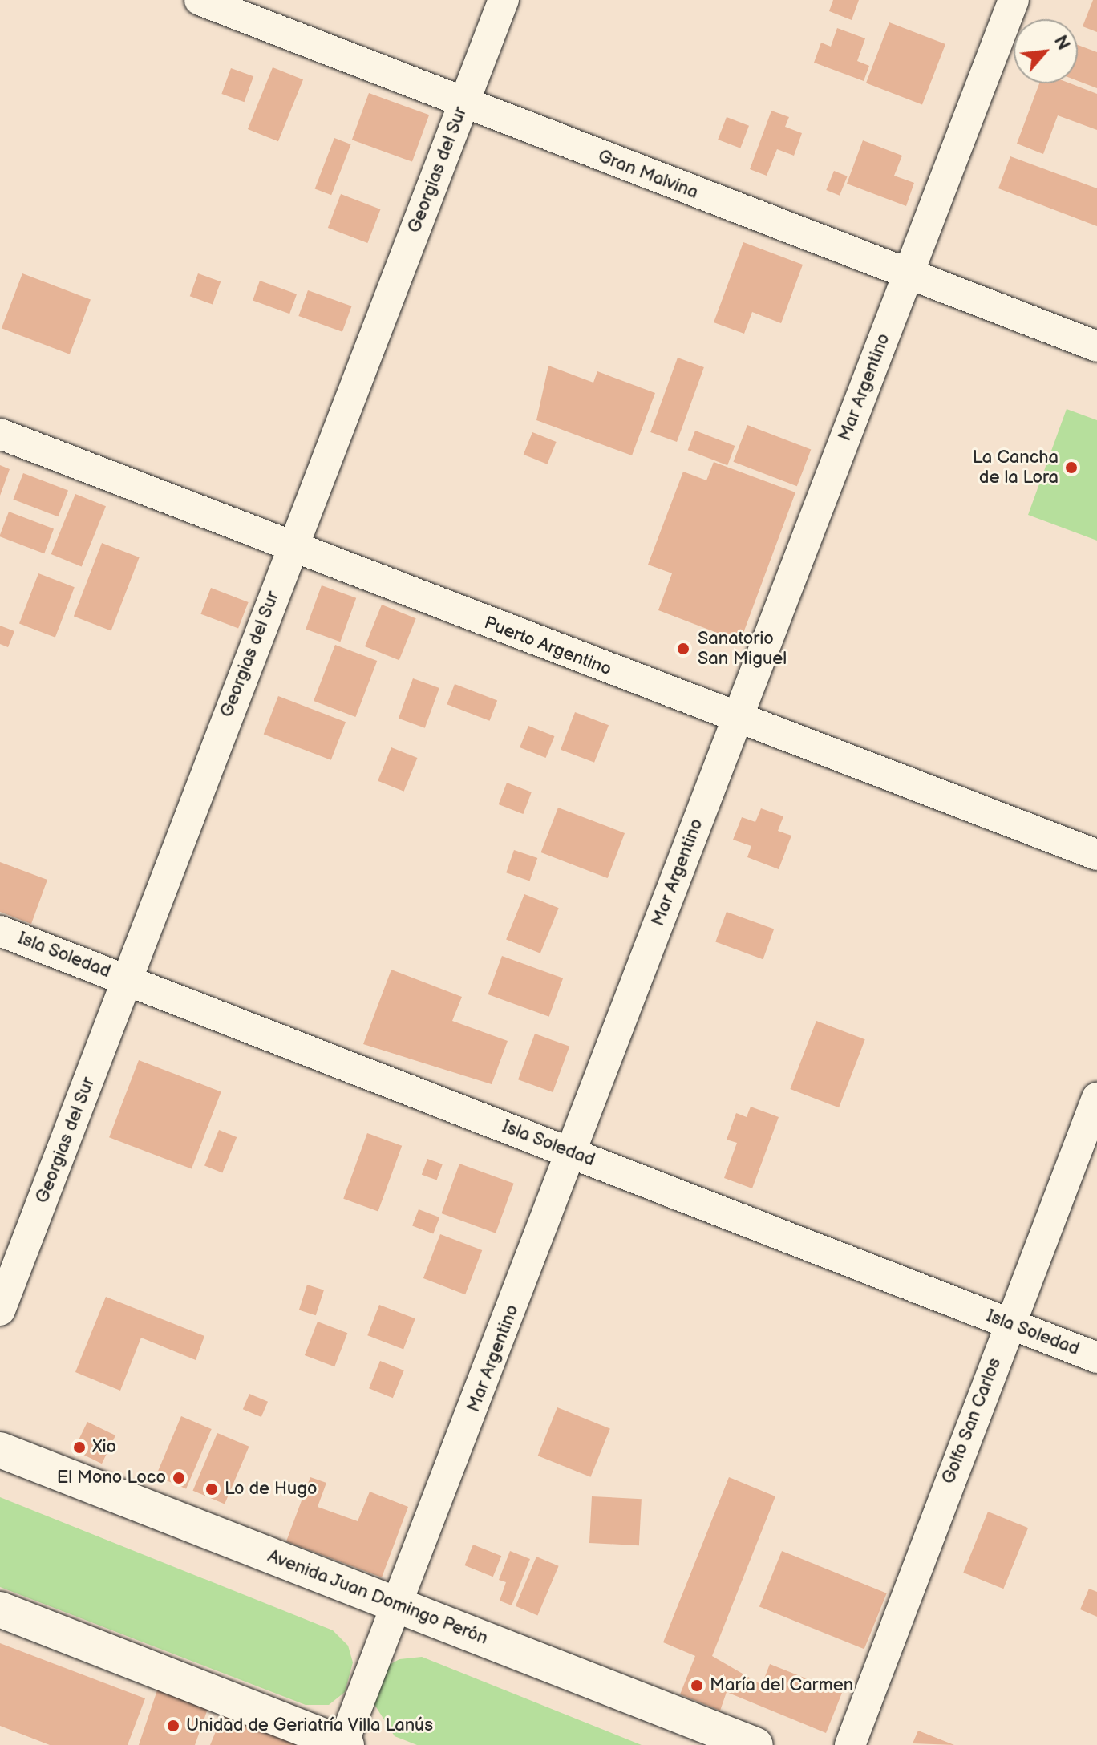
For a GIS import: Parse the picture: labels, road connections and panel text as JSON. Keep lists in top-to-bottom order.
{
  "streets": {
    "main road": ["Avenida Juan Domingo Perón"],
    "street": [
      "Georgias del Sur",
      "Gran Malvina",
      "Mar Argentino",
      "Puerto Argentino",
      "Isla Soledad",
      "Golfo San Carlos"
    ]
  },
  "crossings": [
    ["Georgias del Sur", "Gran Malvina"],
    ["Georgias del Sur", "Puerto Argentino"],
    ["Georgias del Sur", "Isla Soledad"],
    ["Gran Malvina", "Mar Argentino"],
    ["Mar Argentino", "Puerto Argentino"],
    ["Mar Argentino", "Isla Soledad"],
    ["Mar Argentino", "Avenida Juan Domingo Perón"],
    ["Isla Soledad", "Golfo San Carlos"]
  ],
  "places": [
    "La Cancha de la Lora",
    "Sanatorio San Miguel",
    "Xio",
    "El Mono Loco",
    "Lo de Hugo",
    "María del Carmen",
    "Unidad de Geriatría Villa Lanús"
  ],
  "north": "top right"
}
